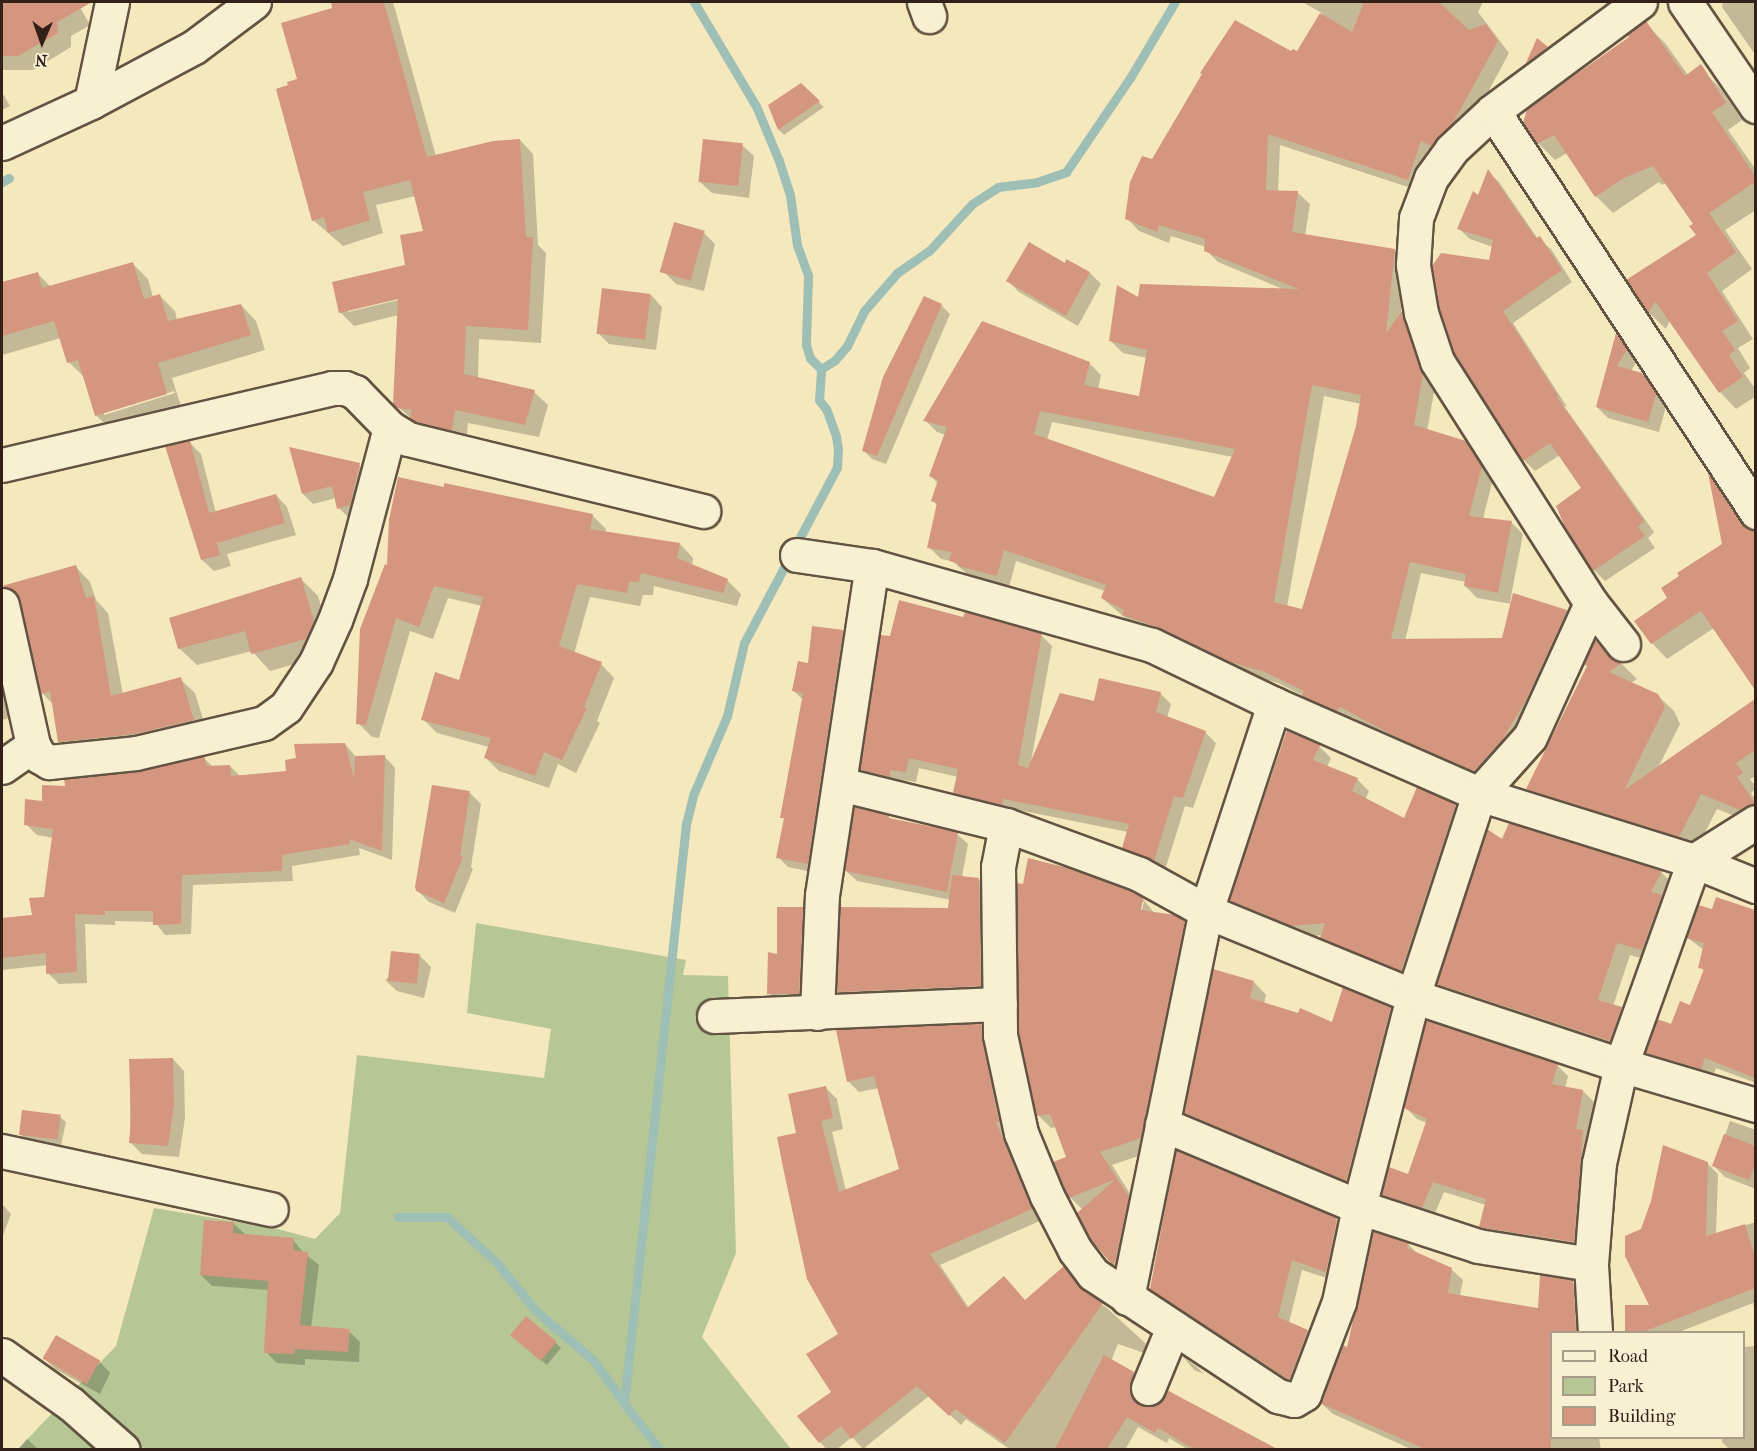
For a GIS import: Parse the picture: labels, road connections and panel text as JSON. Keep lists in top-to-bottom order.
{
  "legend": ["Road", "Park", "Building"],
  "north": "bottom"
}
